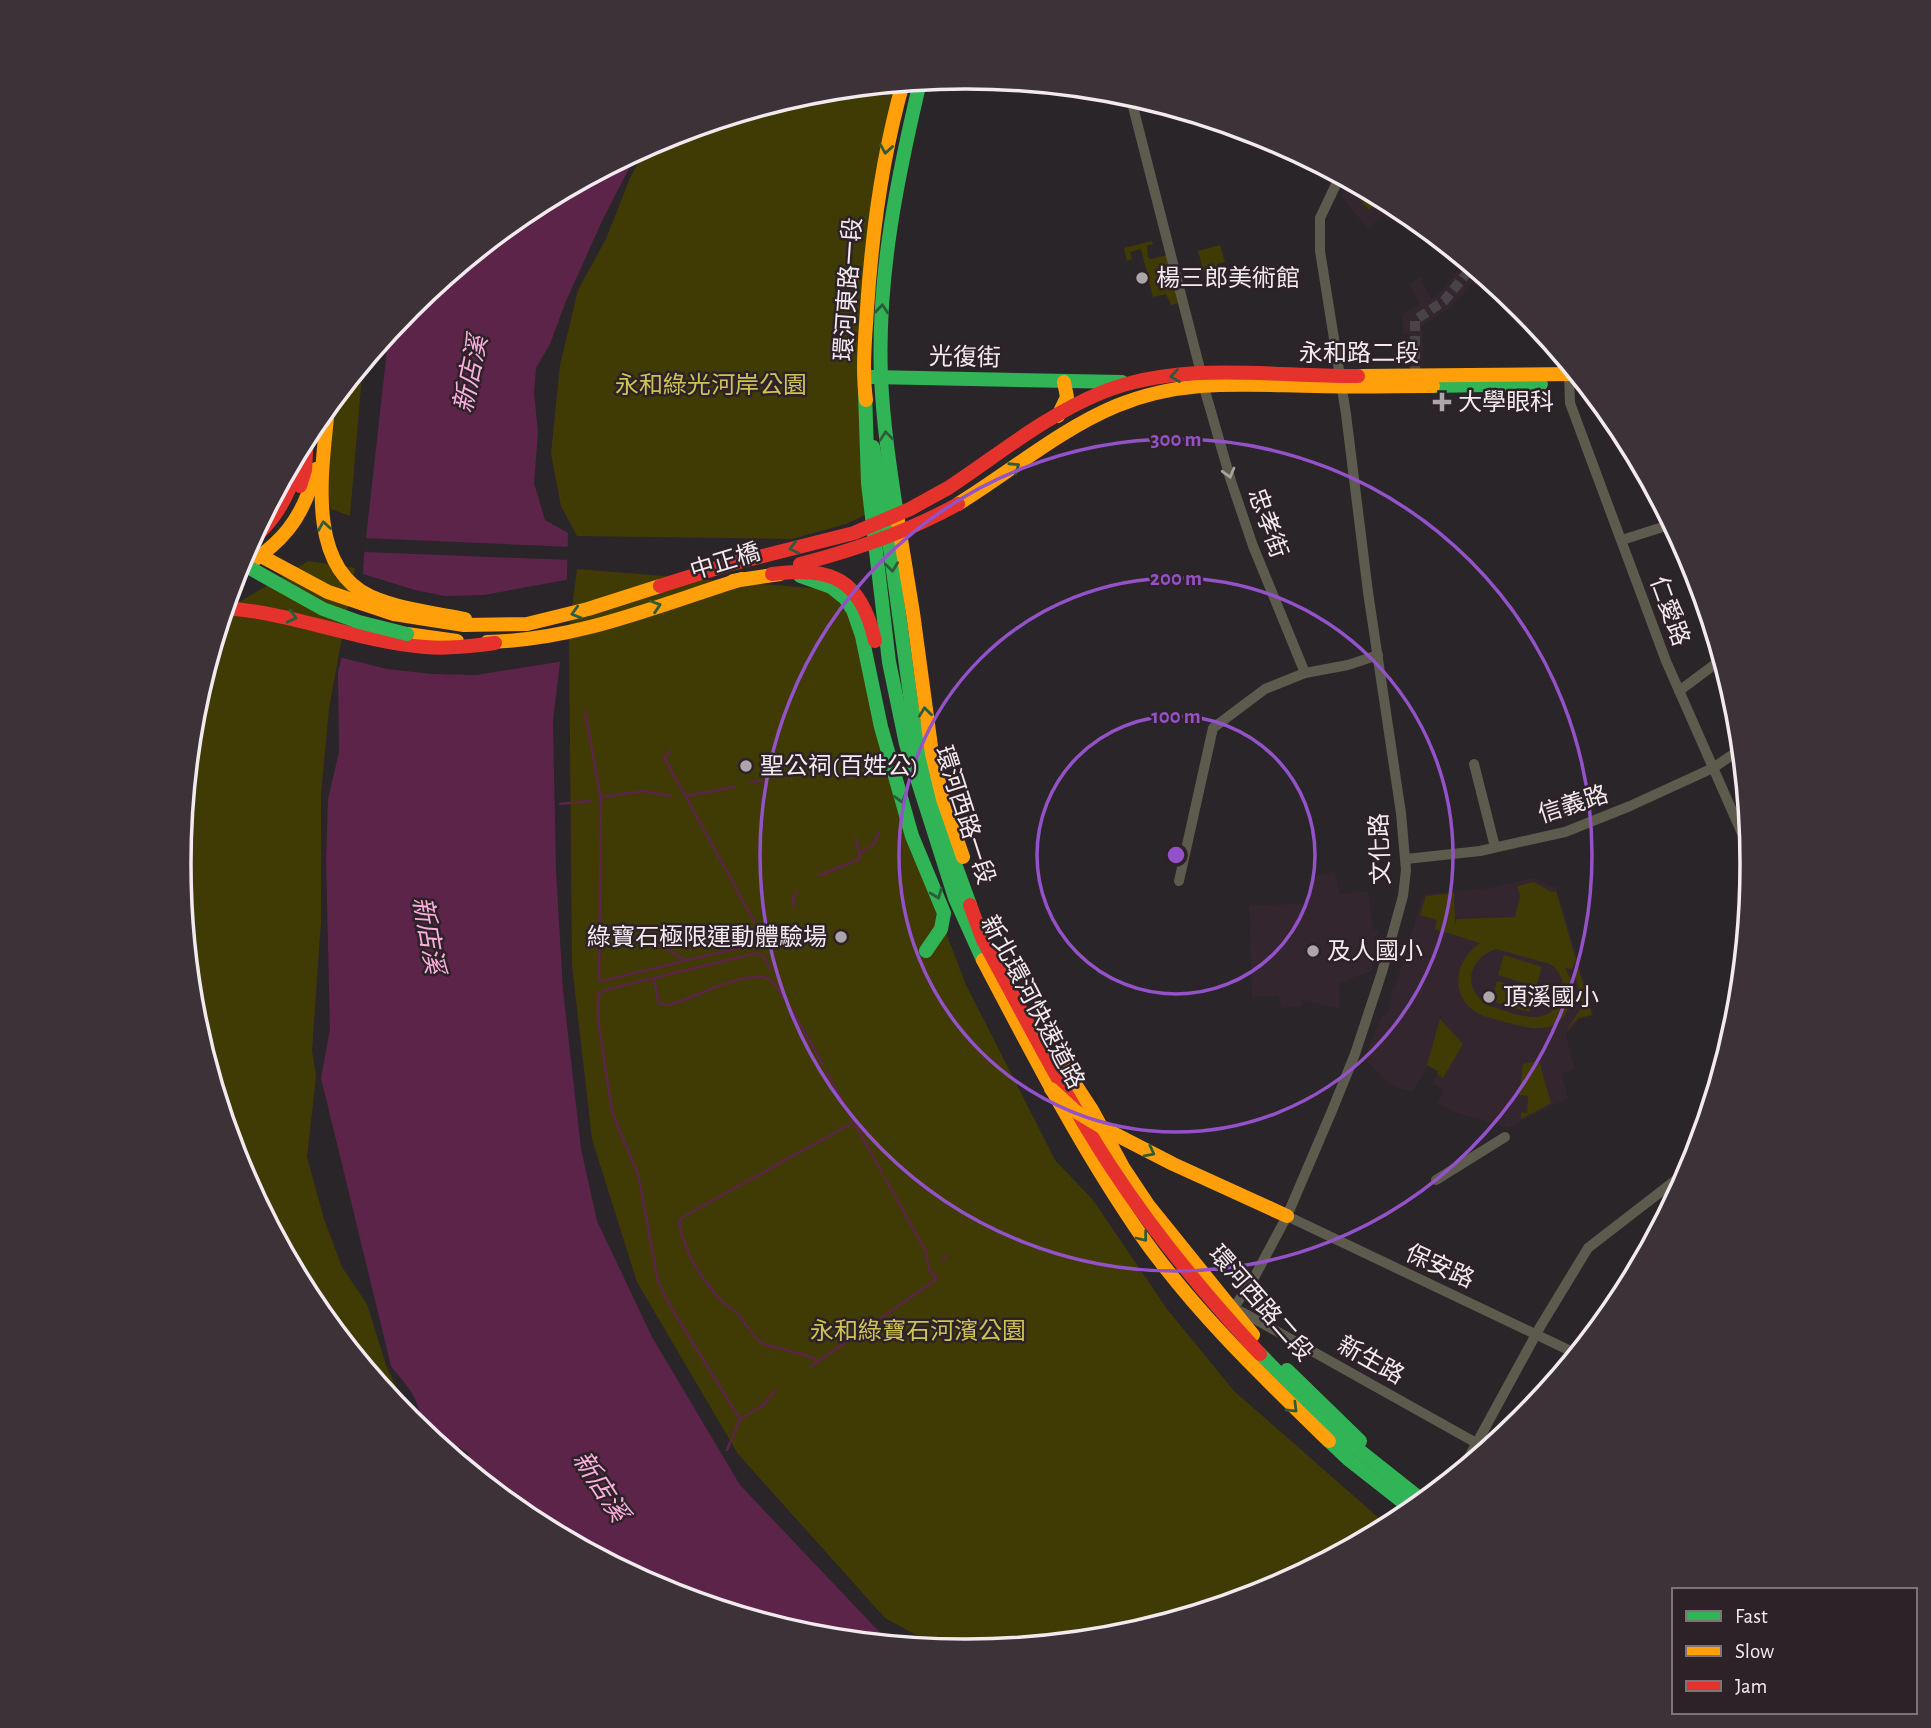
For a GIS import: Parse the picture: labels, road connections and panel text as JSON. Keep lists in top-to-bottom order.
{
  "streets": {
    "main road": [
      "環河東路一段",
      "永和路二段",
      "光復街",
      "中正橋",
      "環河西路一段",
      "新北環河快速道路",
      "環河西路二段"
    ],
    "street": [
      "忠孝街",
      "仁愛路",
      "信義路",
      "文化路",
      "保安路",
      "新生路"
    ]
  },
  "crossings": [
    ["環河東路一段", "光復街"],
    ["環河東路一段", "環河西路一段"],
    ["環河東路一段", "新北環河快速道路"],
    ["永和路二段", "光復街"],
    ["永和路二段", "忠孝街"],
    ["永和路二段", "中正橋"],
    ["永和路二段", "文化路"],
    ["光復街", "中正橋"],
    ["忠孝街", "中正橋"],
    ["仁愛路", "信義路"],
    ["信義路", "文化路"],
    ["環河西路一段", "環河西路二段"],
    ["文化路", "保安路"],
    ["文化路", "環河西路二段"],
    ["文化路", "新生路"],
    ["環河西路二段", "新生路"]
  ],
  "one_way": ["忠孝街"],
  "water": ["新店溪"],
  "parks": ["永和綠光河岸公園", "永和綠寶石河濱公園"],
  "places": {
    "other": [
      "楊三郎美術館",
      "聖公祠(百姓公)",
      "綠寶石極限運動體驗場",
      "及人國小",
      "頂溪國小"
    ],
    "health": ["大學眼科"]
  },
  "legend": ["Fast", "Slow", "Jam"],
  "rings": ["300 m", "200 m", "100 m"]
}
